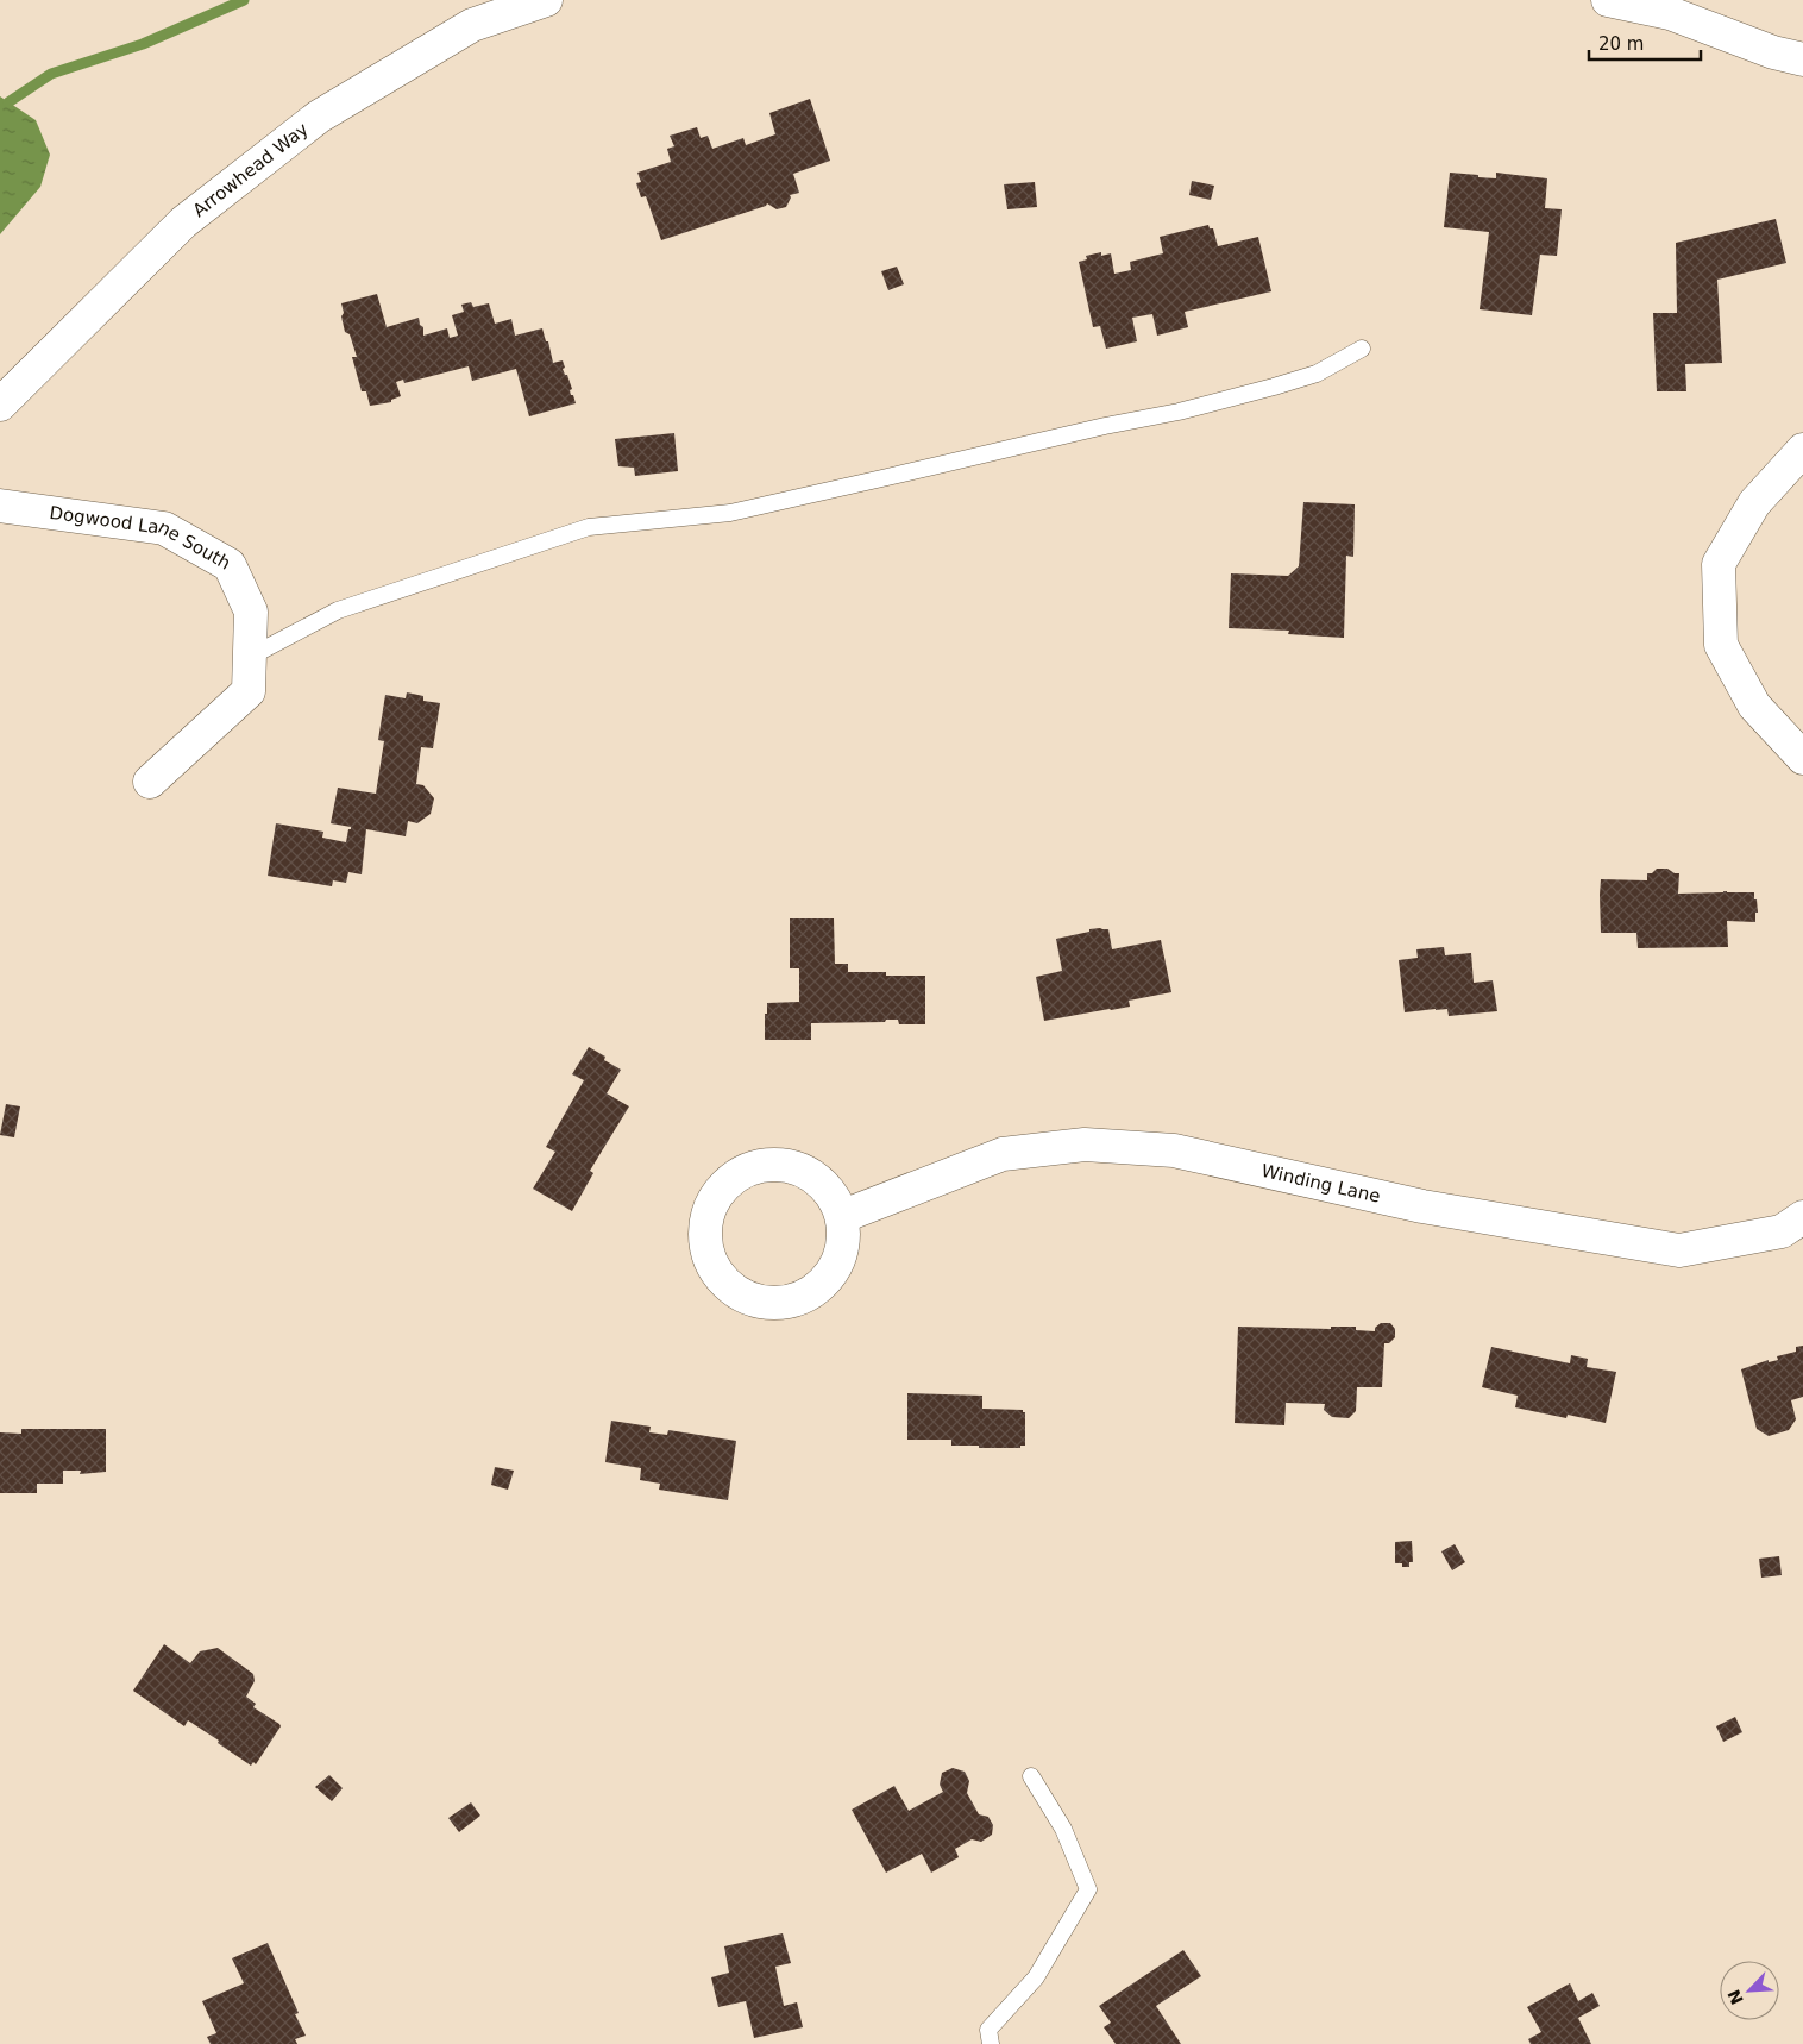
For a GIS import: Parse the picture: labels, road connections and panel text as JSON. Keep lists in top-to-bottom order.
{
  "streets": {
    "street": ["Arrowhead Way", "Dogwood Lane South", "Winding Lane"]
  },
  "scale_bar": "20 m",
  "north": "bottom left"
}
